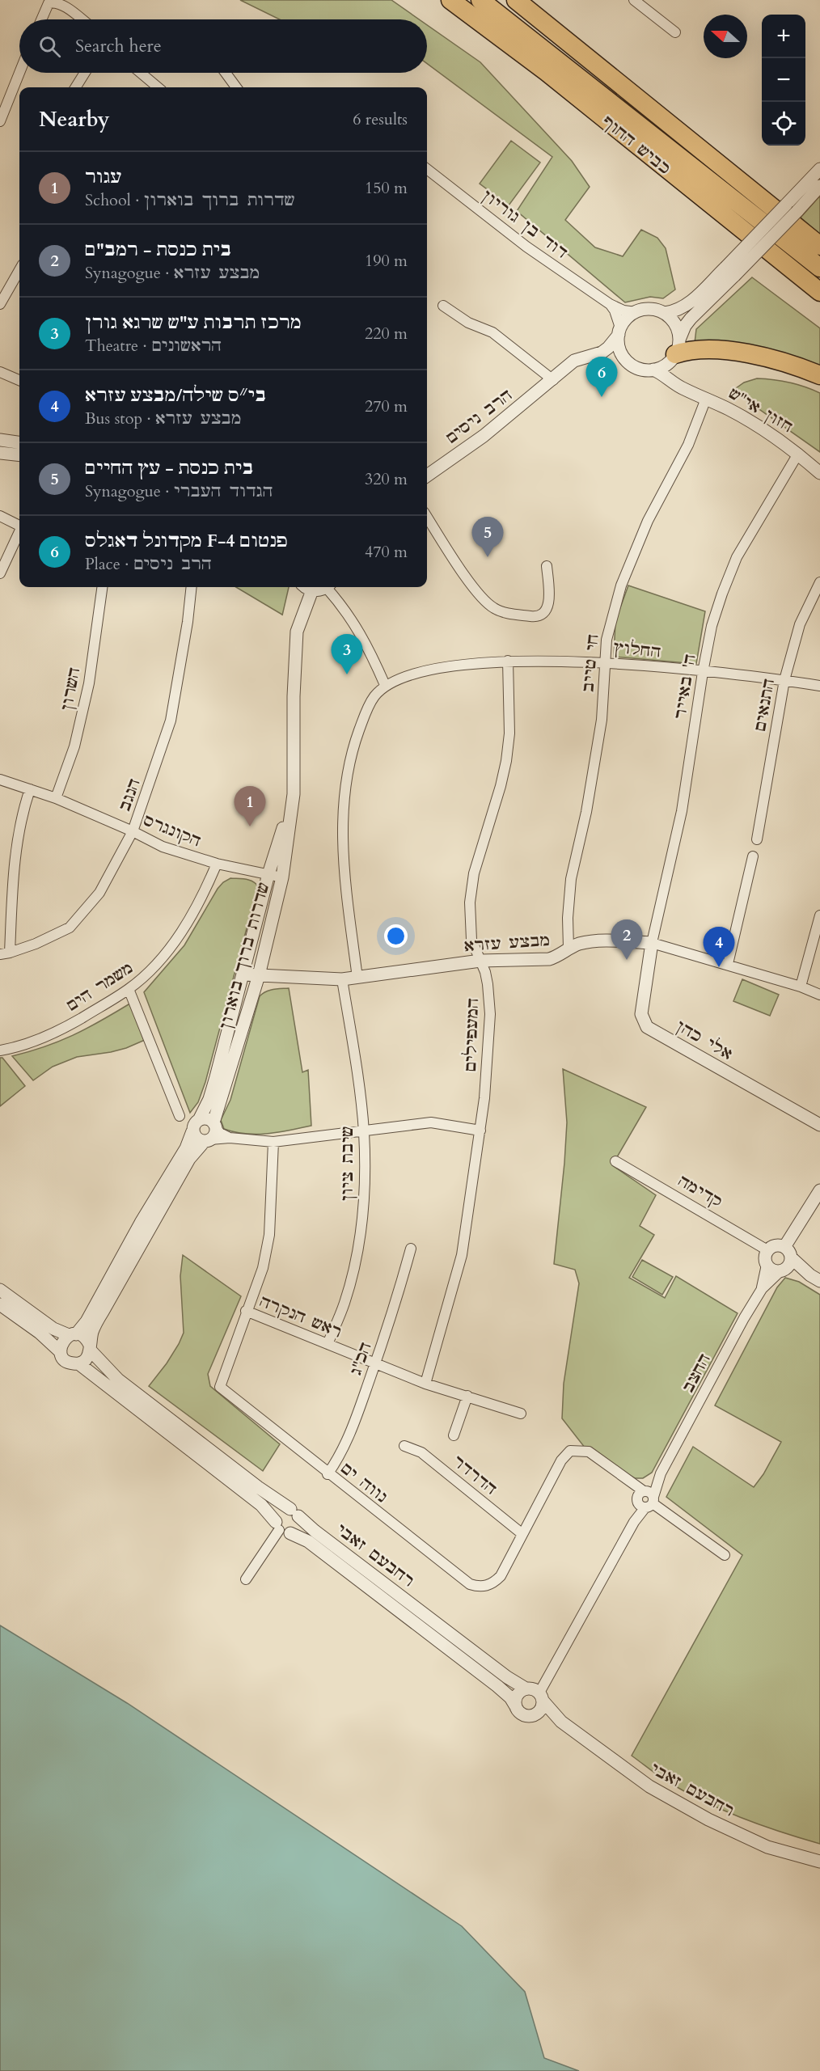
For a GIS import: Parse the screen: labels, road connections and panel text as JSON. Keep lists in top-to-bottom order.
{
  "streets": {
    "highway": ["כביש החוף"],
    "street": [
      "דוד בן גוריון",
      "חזון אי\"ש",
      "הרב ניסים",
      "החלוץ",
      "חי טייב",
      "ה' באייר",
      "השרון",
      "התנאים",
      "הנגב",
      "הקונגרס",
      "מבצע עזרא",
      "שדרות ברוך בוארון",
      "משמר הים",
      "המעפילים",
      "אלי כהן",
      "שיבת ציון",
      "קדימה",
      "ראש הנקרה",
      "הכ\"ג",
      "החצב",
      "הדרדר",
      "נווה ים",
      "רחבעם זאבי"
    ]
  },
  "crossings": [
    ["דוד בן גוריון", "חזון אי\"ש"],
    ["דוד בן גוריון", "הרב ניסים"],
    ["חזון אי\"ש", "הרב ניסים"],
    ["חזון אי\"ש", "חי טייב"],
    ["חזון אי\"ש", "ה' באייר"],
    ["החלוץ", "חי טייב"],
    ["החלוץ", "ה' באייר"],
    ["החלוץ", "התנאים"],
    ["החלוץ", "המעפילים"],
    ["חי טייב", "מבצע עזרא"],
    ["ה' באייר", "מבצע עזרא"],
    ["ה' באייר", "אלי כהן"],
    ["השרון", "הקונגרס"],
    ["הנגב", "הקונגרס"],
    ["הקונגרס", "שדרות ברוך בוארון"],
    ["הקונגרס", "משמר הים"],
    ["מבצע עזרא", "שדרות ברוך בוארון"],
    ["מבצע עזרא", "המעפילים"],
    ["מבצע עזרא", "אלי כהן"],
    ["מבצע עזרא", "שיבת ציון"],
    ["המעפילים", "ראש הנקרה"],
    ["שיבת ציון", "ראש הנקרה"],
    ["ראש הנקרה", "הכ\"ג"],
    ["ראש הנקרה", "נווה ים"],
    ["הכ\"ג", "נווה ים"],
    ["החצב", "רחבעם זאבי"],
    ["הדרדר", "נווה ים"]
  ],
  "north": "left",
  "page": {
    "map_buttons": ["+", "−"],
    "search": "Search here",
    "heading": ["Nearby", "6 results"],
    "list": [
      {
        "mark": "1",
        "name": "עגור",
        "note": "School · שדרות ברוך בוארון",
        "value": "150 m"
      },
      {
        "mark": "2",
        "name": "בית כנסת - רמב\"ם",
        "note": "Synagogue · מבצע עזרא",
        "value": "190 m"
      },
      {
        "mark": "3",
        "name": "מרכז תרבות ע\"ש שרגא גורן",
        "note": "Theatre · הראשונים",
        "value": "220 m"
      },
      {
        "mark": "4",
        "name": "בי״ס שילה/מבצע עזרא",
        "note": "Bus stop · מבצע עזרא",
        "value": "270 m"
      },
      {
        "mark": "5",
        "name": "בית כנסת - עץ החיים",
        "note": "Synagogue · הגדוד העברי",
        "value": "320 m"
      },
      {
        "mark": "6",
        "name": "מקדונל דאגלס F-4 פנטום",
        "note": "Place · הרב ניסים",
        "value": "470 m"
      }
    ],
    "pins": [
      "6",
      "5",
      "3",
      "1",
      "2",
      "4"
    ]
  }
}
